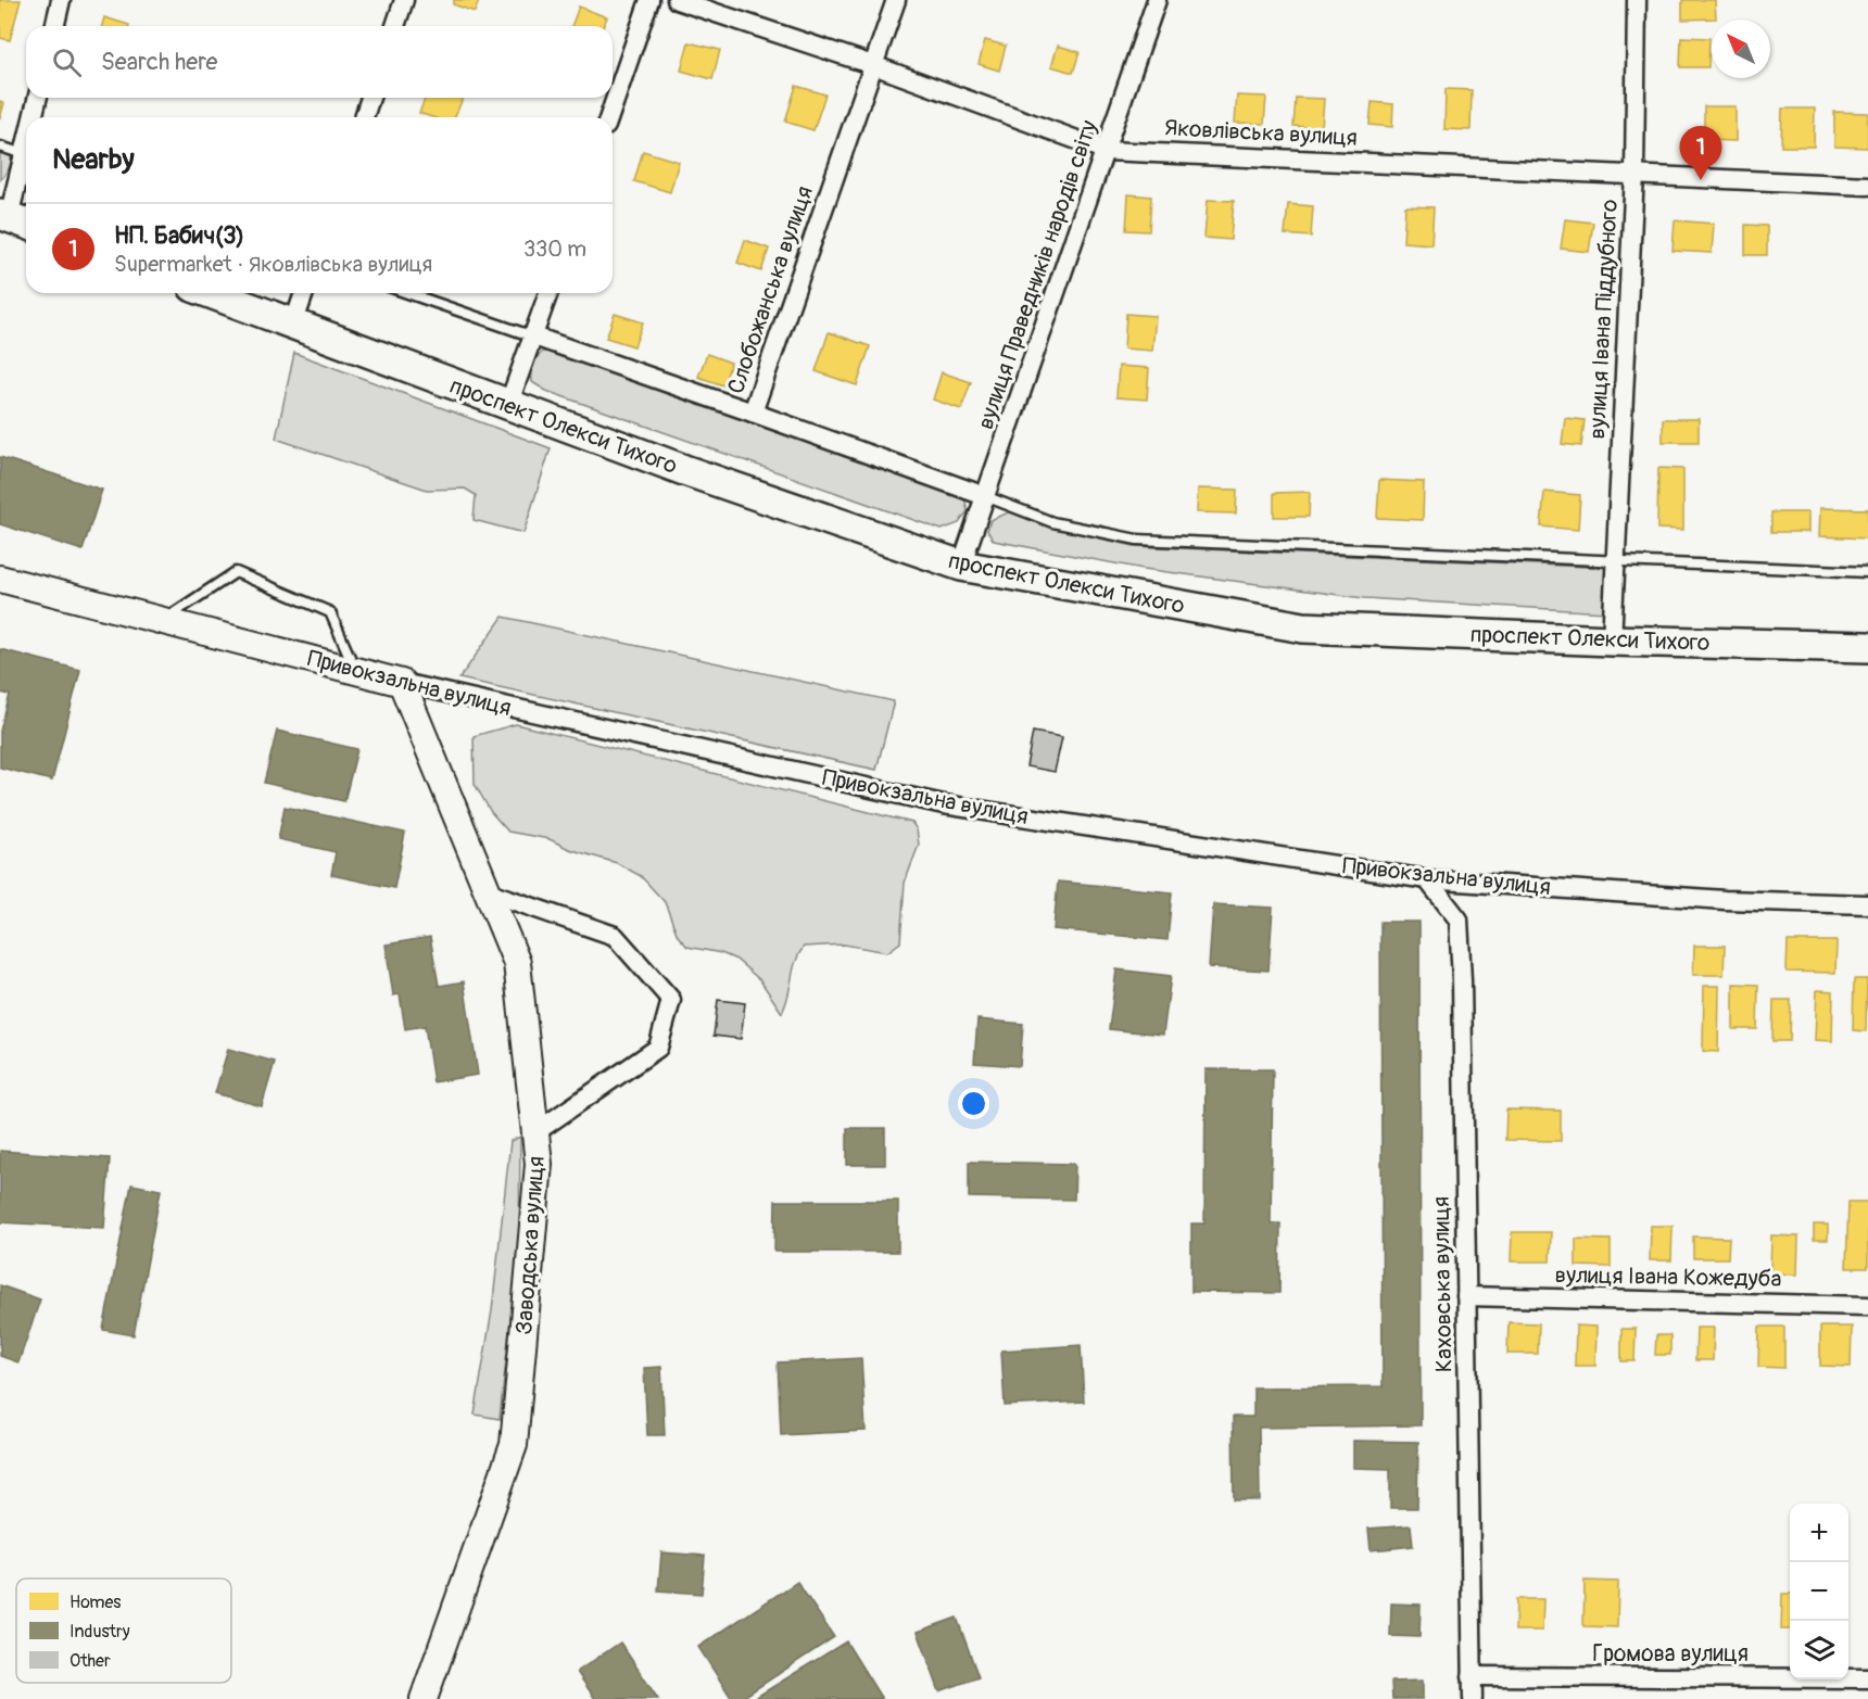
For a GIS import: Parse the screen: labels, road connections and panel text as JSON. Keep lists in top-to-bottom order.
{
  "streets": {
    "main road": ["проспект Олекси Тихого"],
    "street": [
      "Яковлівська вулиця",
      "вулиця Праведників народів світу",
      "Слобожанська вулиця",
      "вулиця Івана Піддубного",
      "Привокзальна вулиця",
      "Заводська вулиця",
      "вулиця Івана Кожедуба",
      "Каховська вулиця",
      "Громова вулиця"
    ]
  },
  "crossings": [
    ["Яковлівська вулиця", "вулиця Праведників народів світу"],
    ["Яковлівська вулиця", "Слобожанська вулиця"],
    ["Яковлівська вулиця", "вулиця Івана Піддубного"],
    ["вулиця Праведників народів світу", "проспект Олекси Тихого"],
    ["вулиця Івана Піддубного", "проспект Олекси Тихого"],
    ["Привокзальна вулиця", "Заводська вулиця"],
    ["Привокзальна вулиця", "Каховська вулиця"],
    ["вулиця Івана Кожедуба", "Каховська вулиця"],
    ["Каховська вулиця", "Громова вулиця"]
  ],
  "legend": ["Homes", "Industry", "Other"],
  "north": "top left",
  "page": {
    "search": "Search here",
    "heading": "Nearby",
    "pins": "1",
    "list": [
      {
        "mark": "1",
        "name": "НП. Бабич(3)",
        "note": "Supermarket · Яковлівська вулиця",
        "value": "330 m"
      }
    ],
    "map_buttons": ["+", "−"]
  }
}
